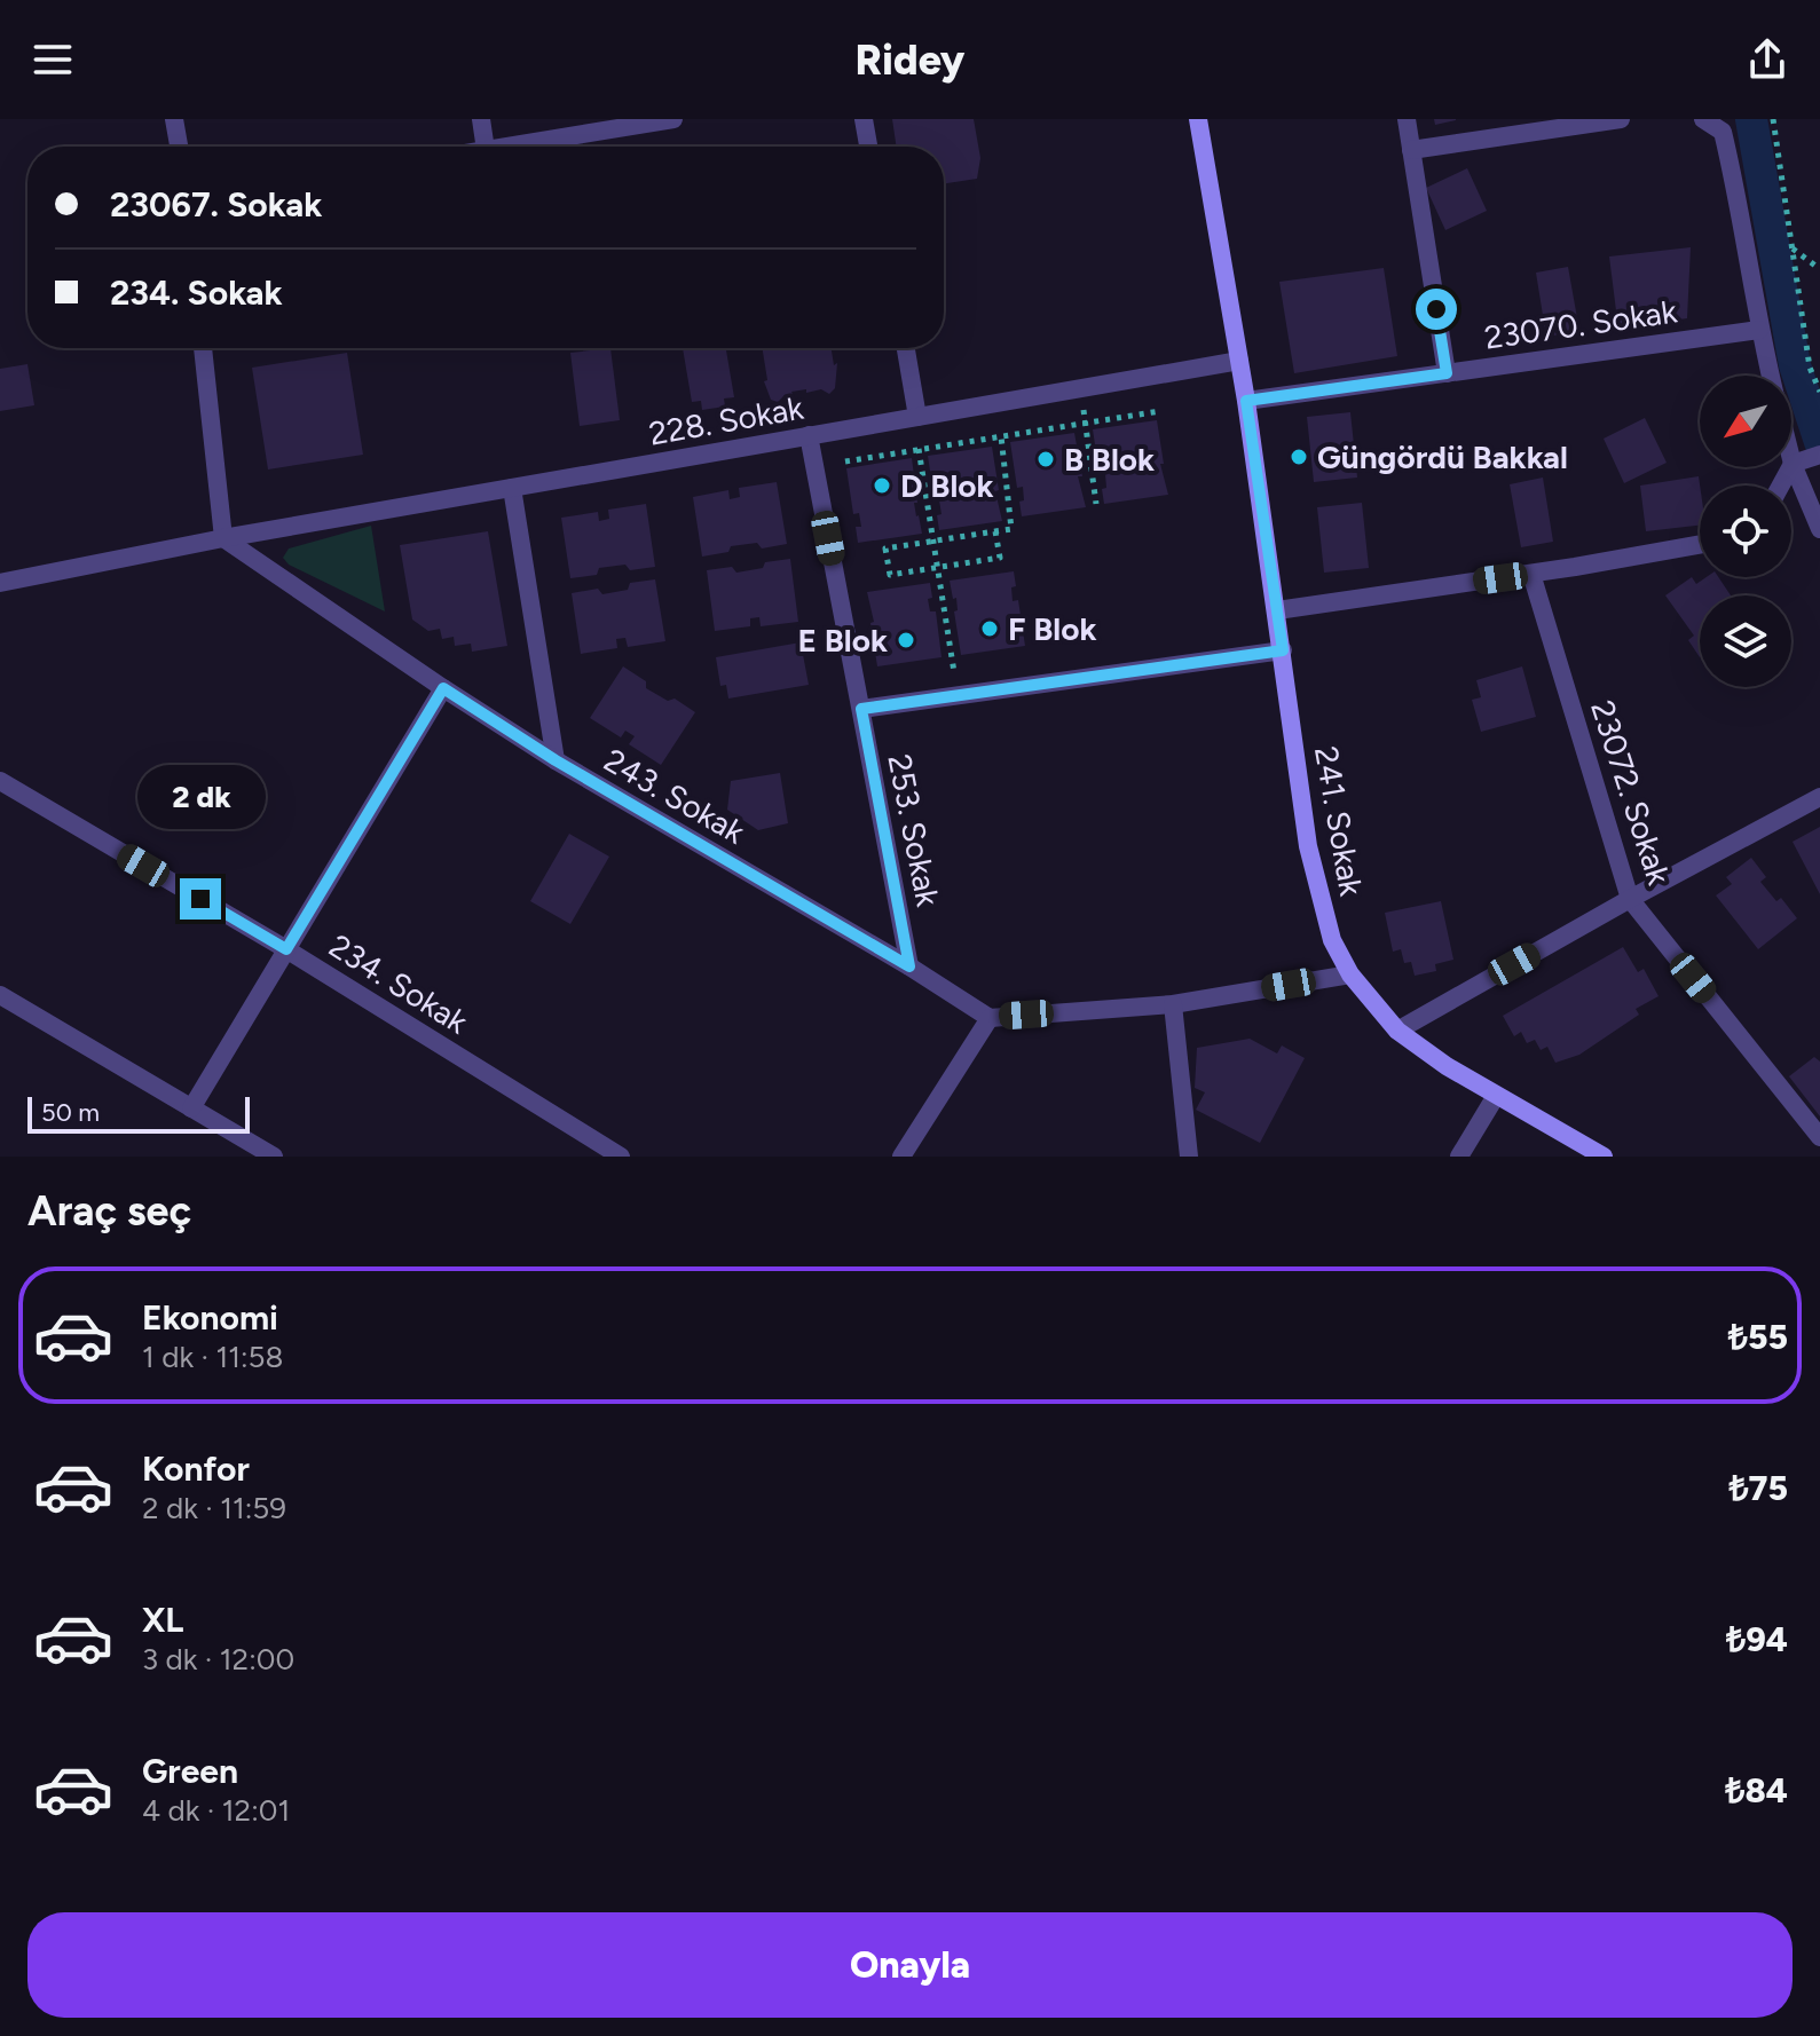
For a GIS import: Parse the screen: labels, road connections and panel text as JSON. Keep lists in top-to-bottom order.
{
  "streets": {
    "main road": ["241. Sokak"],
    "street": [
      "23070. Sokak",
      "228. Sokak",
      "23072. Sokak",
      "243. Sokak",
      "253. Sokak",
      "234. Sokak"
    ]
  },
  "crossings": [
    ["23070. Sokak", "241. Sokak"],
    ["228. Sokak", "243. Sokak"],
    ["228. Sokak", "241. Sokak"],
    ["228. Sokak", "253. Sokak"],
    ["243. Sokak", "253. Sokak"]
  ],
  "places": [
    "Güngördü Bakkal",
    "B Blok",
    "D Blok",
    "F Blok",
    "E Blok"
  ],
  "scale_bar": "50 m",
  "north": "bottom left",
  "page": {
    "header": "Ridey",
    "banner": ["23067. Sokak", "234. Sokak"],
    "bubble": "2 dk",
    "scale": "50 m",
    "heading": "Araç seç",
    "list": [
      {
        "name": "Ekonomi",
        "note": "1 dk · 11:58",
        "value": "₺55"
      },
      {
        "name": "Konfor",
        "note": "2 dk · 11:59",
        "value": "₺75"
      },
      {
        "name": "XL",
        "note": "3 dk · 12:00",
        "value": "₺94"
      },
      {
        "name": "Green",
        "note": "4 dk · 12:01",
        "value": "₺84"
      }
    ],
    "buttons": "Onayla"
  }
}
